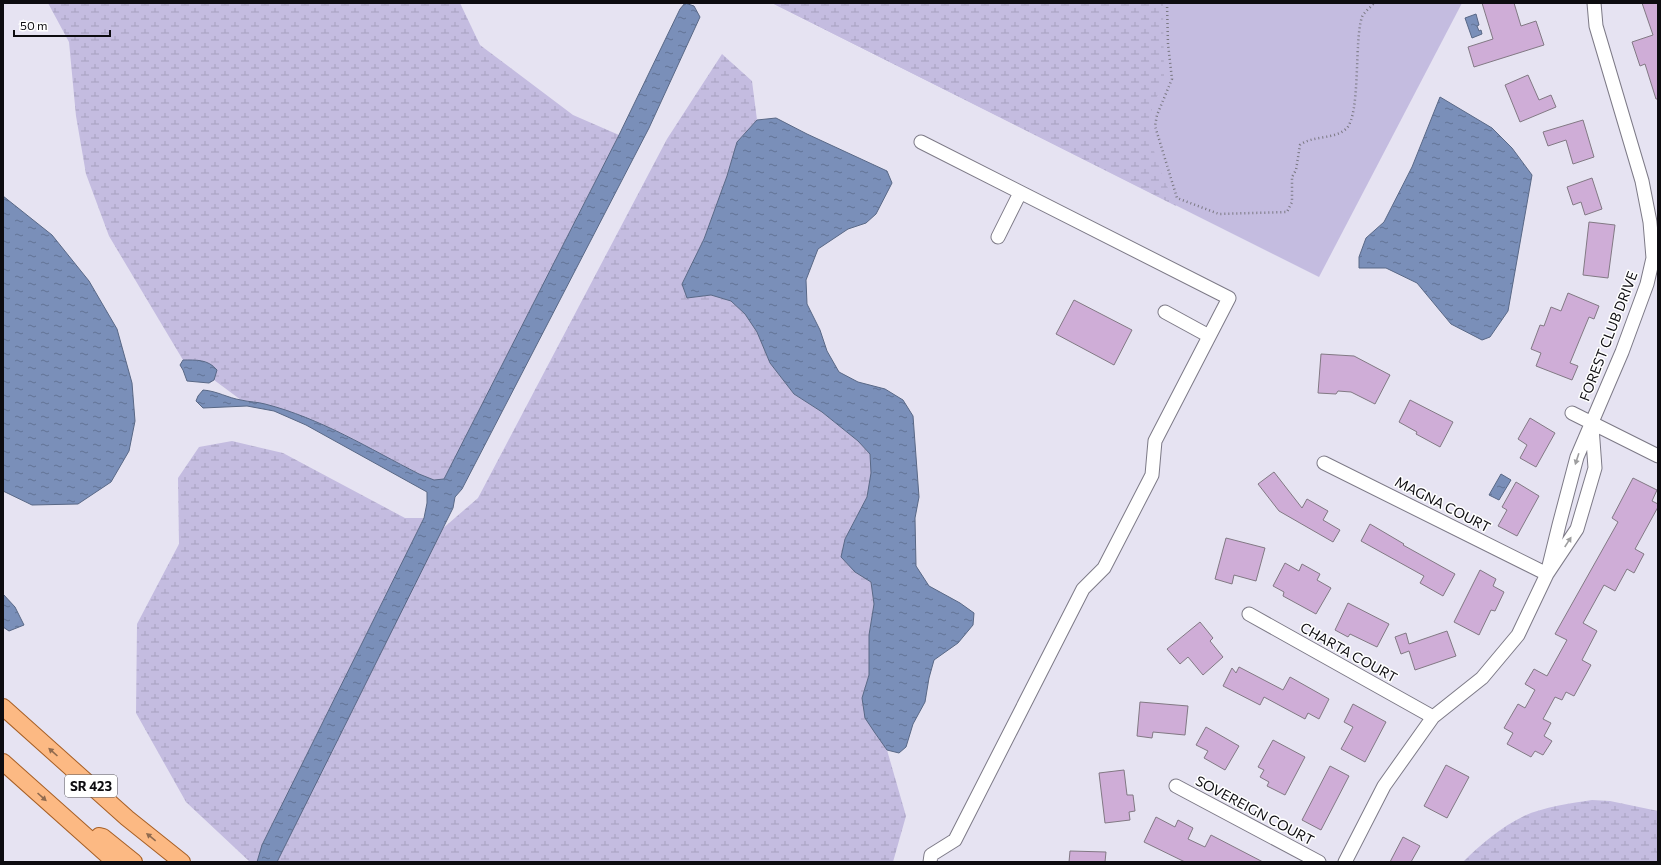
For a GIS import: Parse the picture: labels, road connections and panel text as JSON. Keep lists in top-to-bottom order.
{
  "streets": {
    "main road": ["SR 423"],
    "street": [
      "FOREST CLUB DRIVE",
      "MAGNA COURT",
      "CHARTA COURT",
      "SOVEREIGN COURT"
    ]
  },
  "crossings": [
    ["FOREST CLUB DRIVE", "MAGNA COURT"],
    ["FOREST CLUB DRIVE", "CHARTA COURT"]
  ],
  "scale_bar": "50 m"
}
